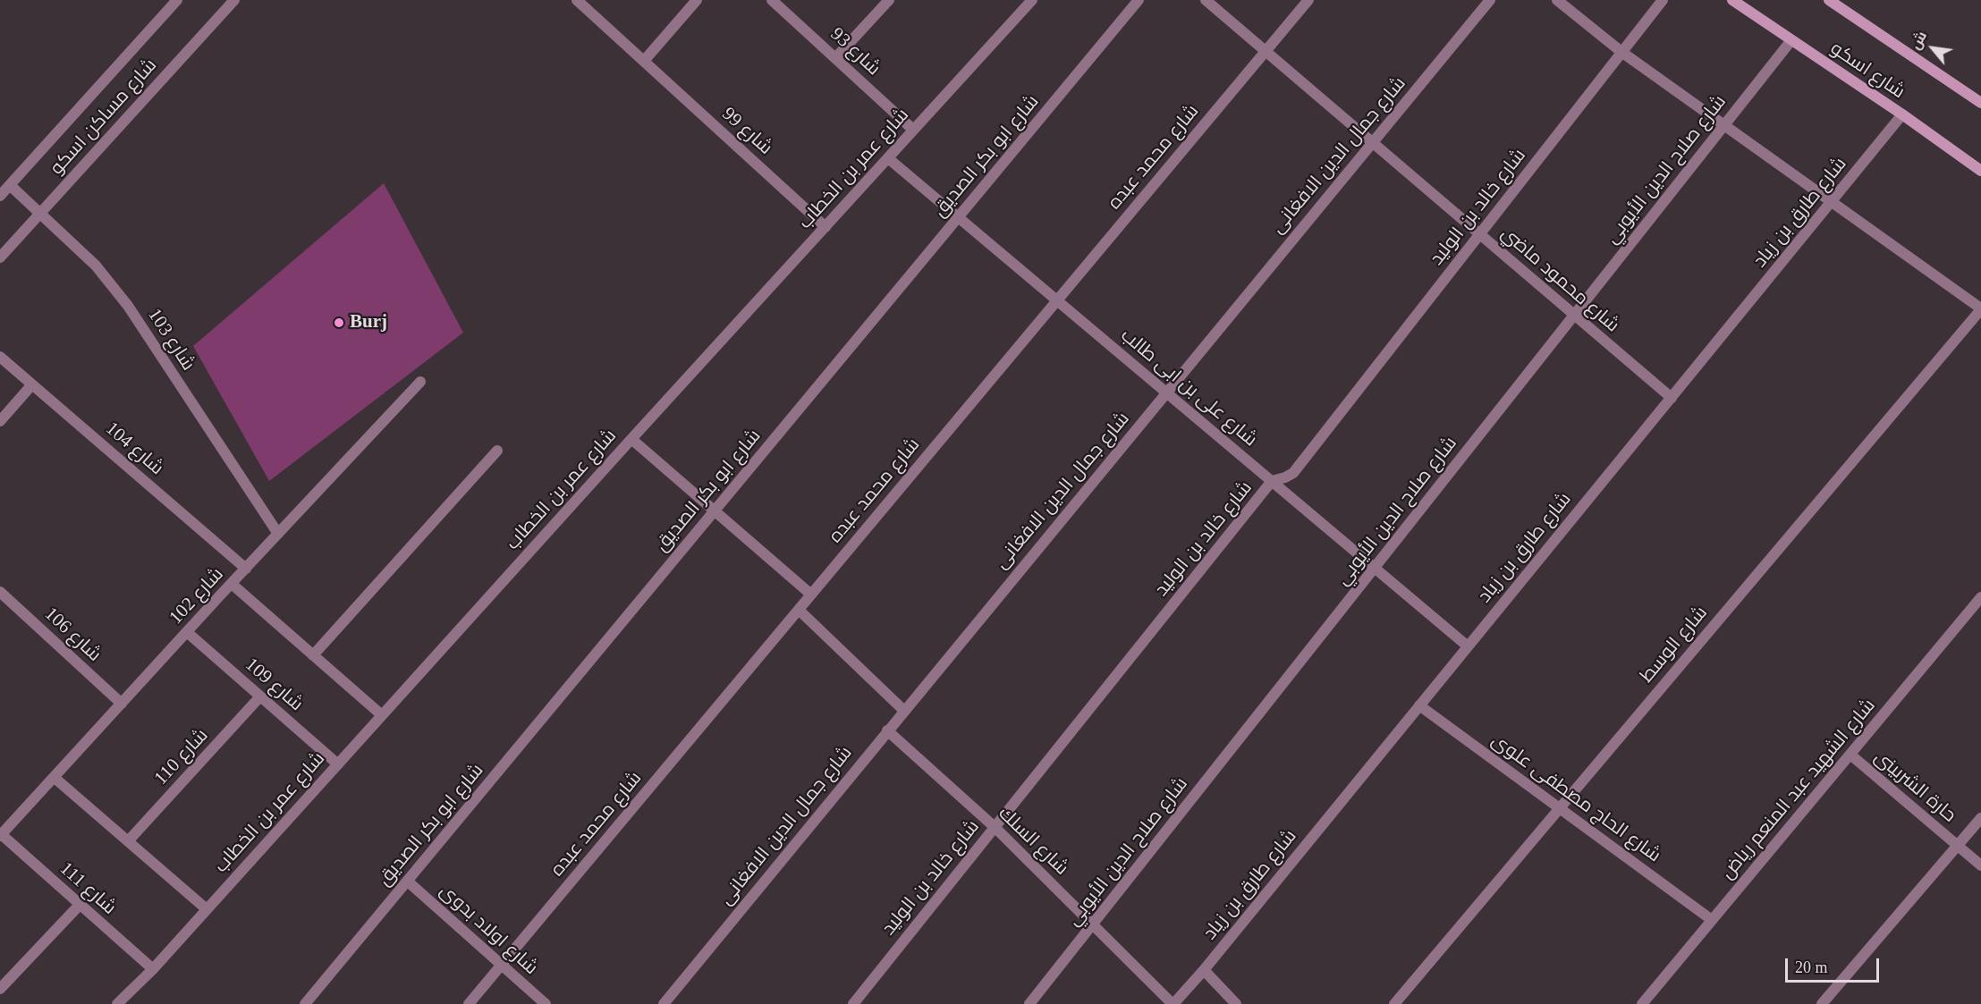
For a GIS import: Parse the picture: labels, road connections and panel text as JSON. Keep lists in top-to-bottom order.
{
  "streets": {
    "main road": ["شارع اسكو"],
    "street": [
      "شارع 93",
      "شارع مساكن اسكو",
      "شارع 99",
      "شارع جمال الدين الافغانى",
      "شارع ابو بكر الصديق",
      "شارع محمد عبده",
      "شارع عمر بن الخطاب",
      "شارع صلاح الدين الأيوبي",
      "شارع خالد بن الوليد",
      "شارع طارق بن زياد",
      "شارع محمود ماضي",
      "شارع 103",
      "شارع على بن ابى طالب",
      "شارع 104",
      "شارع 102",
      "شارع 106",
      "شارع الوسط",
      "شارع 109",
      "شارع 110",
      "حارة الشربينى",
      "شارع الشهيد عبد المنعم رياض",
      "شارع الحاج مصطفى علوى",
      "شارع السلك",
      "شارع 111",
      "شارع اولاد بدوى"
    ]
  },
  "crossings": [
    ["شارع 93", "شارع عمر بن الخطاب"],
    ["شارع اسكو", "شارع صلاح الدين الأيوبي"],
    ["شارع اسكو", "شارع طارق بن زياد"],
    ["شارع مساكن اسكو", "شارع 103"],
    ["شارع 99", "شارع عمر بن الخطاب"],
    ["شارع جمال الدين الافغانى", "شارع محمود ماضي"],
    ["شارع جمال الدين الافغانى", "شارع على بن ابى طالب"],
    ["شارع جمال الدين الافغانى", "شارع السلك"],
    ["شارع ابو بكر الصديق", "شارع على بن ابى طالب"],
    ["شارع ابو بكر الصديق", "شارع اولاد بدوى"],
    ["شارع محمد عبده", "شارع محمود ماضي"],
    ["شارع محمد عبده", "شارع على بن ابى طالب"],
    ["شارع محمد عبده", "شارع اولاد بدوى"],
    ["شارع عمر بن الخطاب", "شارع على بن ابى طالب"],
    ["شارع عمر بن الخطاب", "شارع 109"],
    ["شارع عمر بن الخطاب", "شارع 111"],
    ["شارع صلاح الدين الأيوبي", "شارع محمود ماضي"],
    ["شارع صلاح الدين الأيوبي", "شارع على بن ابى طالب"],
    ["شارع صلاح الدين الأيوبي", "شارع السلك"],
    ["شارع خالد بن الوليد", "شارع محمود ماضي"],
    ["شارع خالد بن الوليد", "شارع على بن ابى طالب"],
    ["شارع خالد بن الوليد", "شارع السلك"],
    ["شارع طارق بن زياد", "شارع محمود ماضي"],
    ["شارع طارق بن زياد", "شارع على بن ابى طالب"],
    ["شارع طارق بن زياد", "شارع الحاج مصطفى علوى"],
    ["شارع طارق بن زياد", "شارع السلك"],
    ["شارع 103", "شارع 102"],
    ["شارع 104", "شارع 102"],
    ["شارع 102", "شارع 106"],
    ["شارع 102", "شارع 109"],
    ["شارع 102", "شارع 111"],
    ["شارع الوسط", "شارع الحاج مصطفى علوى"],
    ["شارع 109", "شارع 110"],
    ["حارة الشربينى", "شارع الشهيد عبد المنعم رياض"],
    ["شارع الشهيد عبد المنعم رياض", "شارع الحاج مصطفى علوى"]
  ],
  "places": ["Burj"],
  "scale_bar": "20 m",
  "north": "top left"
}
